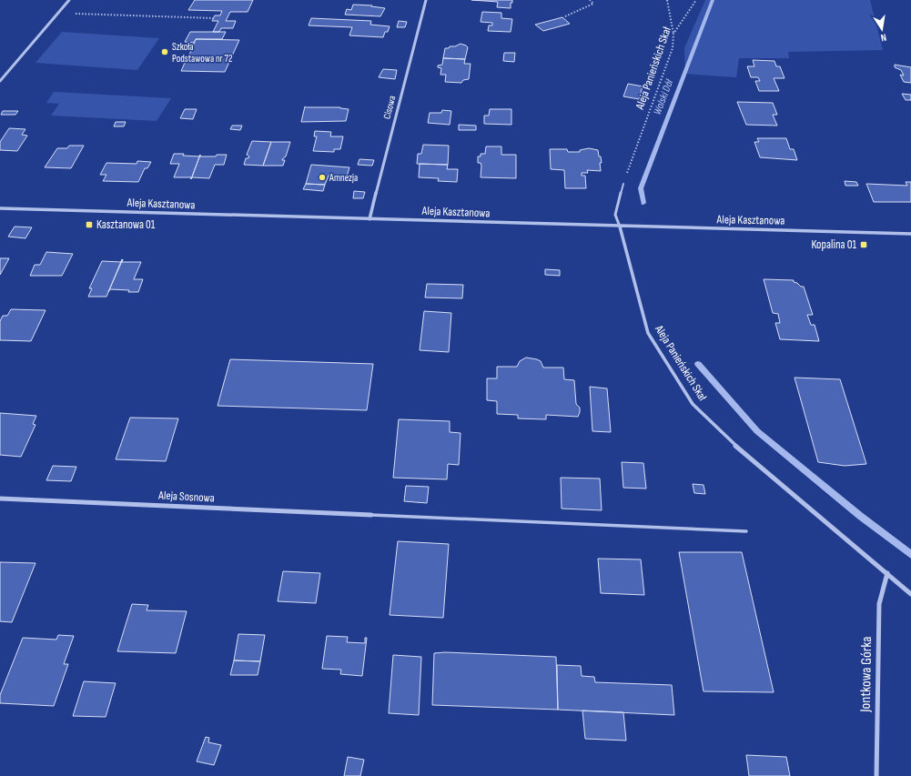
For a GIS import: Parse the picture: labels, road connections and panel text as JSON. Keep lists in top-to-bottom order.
{
  "streets": {
    "street": [
      "Aleja Panieńskich Skał",
      "Cisowa",
      "Aleja Kasztanowa",
      "Aleja Sosnowa",
      "Jontkowa Górka"
    ]
  },
  "crossings": [
    ["Aleja Panieńskich Skał", "Aleja Kasztanowa"],
    ["Aleja Panieńskich Skał", "Jontkowa Górka"],
    ["Cisowa", "Aleja Kasztanowa"]
  ],
  "water": ["Wolski Dół"],
  "places": {
    "other": ["Szkoła Podstawowa nr 72", "Amnezja"],
    "transit": ["Kasztanowa 01", "Kopalina 01"]
  },
  "north": "bottom"
}
